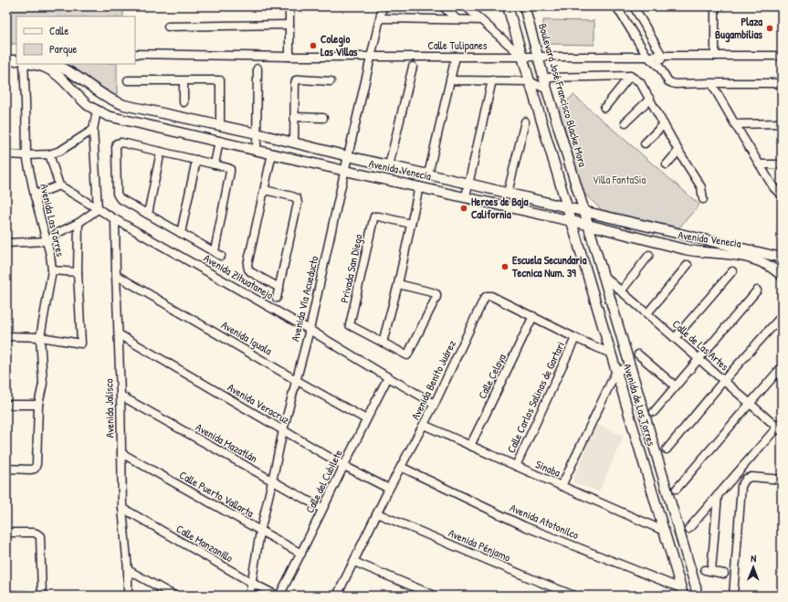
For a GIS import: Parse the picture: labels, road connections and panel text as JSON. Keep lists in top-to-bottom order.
{
  "streets": {
    "main road": ["Boulevard José Francisco Blacke Mora", "Avenida Venecia", "Avenida de Las Torres"],
    "street": [
      "Calle Tulipanes",
      "Avenida Las Torres",
      "Privada San Diego",
      "Avenida Zihuatanejo",
      "Avenida Vía Acueducto",
      "Avenida Iguala",
      "Calle de Las Artes",
      "Calle Celaya",
      "Avenida Benito Juárez",
      "Calle Carlos Salinas de Gortari",
      "Avenida Veracruz",
      "Avenida Jalisco",
      "Avenida Mazatlán",
      "Sinaba",
      "Calle del Cubilete",
      "Calle Puerto Vallarta",
      "Avenida Atotonilco",
      "Calle Manzanillo",
      "Avenida Pénjamo"
    ]
  },
  "crossings": [
    ["Calle Tulipanes", "Boulevard José Francisco Blacke Mora"],
    ["Calle Tulipanes", "Avenida Vía Acueducto"],
    ["Boulevard José Francisco Blacke Mora", "Avenida Venecia"],
    ["Boulevard José Francisco Blacke Mora", "Avenida de Las Torres"],
    ["Avenida Venecia", "Avenida Vía Acueducto"],
    ["Avenida Venecia", "Avenida de Las Torres"],
    ["Avenida Zihuatanejo", "Avenida Vía Acueducto"],
    ["Avenida Zihuatanejo", "Avenida Benito Juárez"],
    ["Avenida Zihuatanejo", "Avenida Jalisco"],
    ["Avenida Zihuatanejo", "Calle del Cubilete"],
    ["Avenida Vía Acueducto", "Avenida Iguala"],
    ["Avenida Vía Acueducto", "Avenida Veracruz"],
    ["Avenida Vía Acueducto", "Avenida Mazatlán"],
    ["Avenida Vía Acueducto", "Calle Puerto Vallarta"],
    ["Avenida Vía Acueducto", "Calle Manzanillo"],
    ["Avenida Iguala", "Avenida Jalisco"],
    ["Avenida Iguala", "Calle del Cubilete"],
    ["Calle de Las Artes", "Avenida de Las Torres"],
    ["Calle Celaya", "Avenida Benito Juárez"],
    ["Calle Celaya", "Sinaba"],
    ["Avenida Benito Juárez", "Calle Carlos Salinas de Gortari"],
    ["Avenida Benito Juárez", "Avenida Veracruz"],
    ["Avenida Benito Juárez", "Avenida de Las Torres"],
    ["Avenida Benito Juárez", "Sinaba"],
    ["Avenida Benito Juárez", "Avenida Atotonilco"],
    ["Avenida Benito Juárez", "Avenida Pénjamo"],
    ["Calle Carlos Salinas de Gortari", "Sinaba"],
    ["Avenida Veracruz", "Avenida Jalisco"],
    ["Avenida Veracruz", "Calle del Cubilete"],
    ["Avenida de Las Torres", "Sinaba"],
    ["Avenida de Las Torres", "Avenida Atotonilco"],
    ["Avenida Jalisco", "Avenida Mazatlán"],
    ["Avenida Jalisco", "Calle Puerto Vallarta"],
    ["Avenida Jalisco", "Calle Manzanillo"],
    ["Avenida Mazatlán", "Calle del Cubilete"],
    ["Calle del Cubilete", "Calle Puerto Vallarta"],
    ["Calle del Cubilete", "Calle Manzanillo"]
  ],
  "parks": ["Villa FantaSia"],
  "places": [
    "Plaza Bugambilias",
    "Colegio Las Villas",
    "Heroes de Baja California",
    "Escuela Secundaria Tecnica Num. 39"
  ],
  "legend": ["Calle", "Parque"],
  "north": "top"
}
